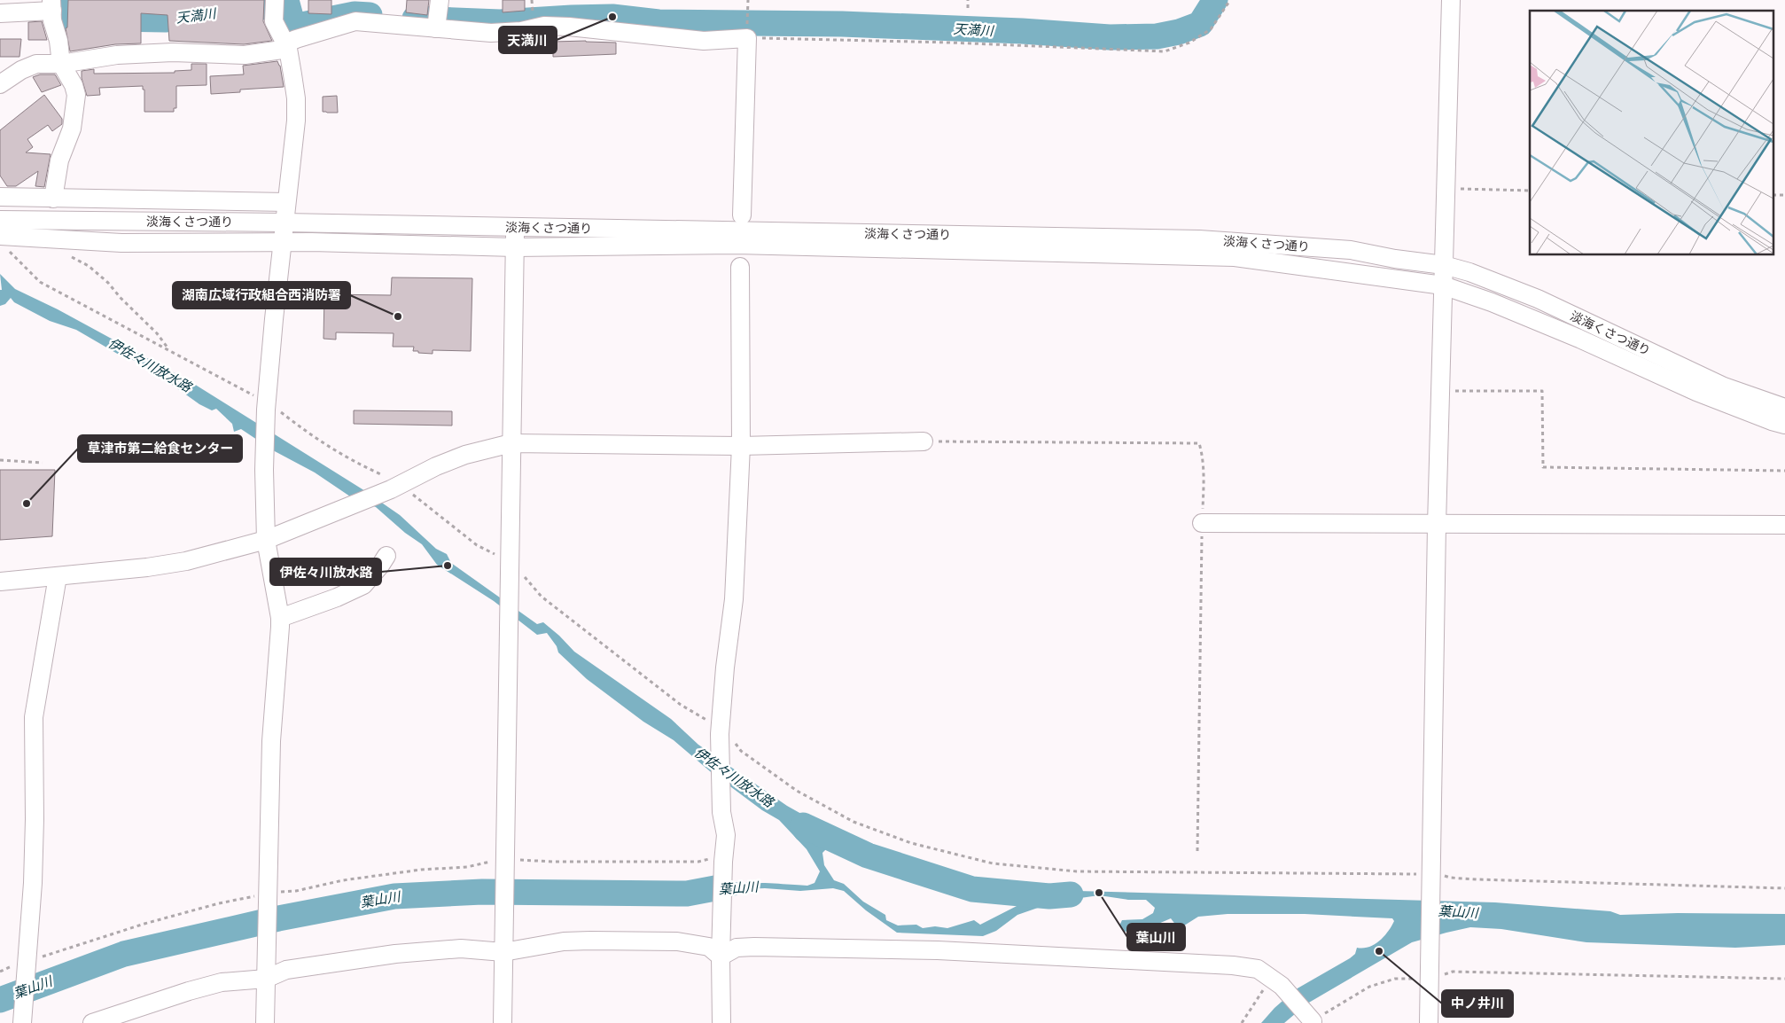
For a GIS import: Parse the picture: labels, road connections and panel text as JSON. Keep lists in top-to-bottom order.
{
  "streets": {
    "street": ["淡海くさつ通り"]
  },
  "water": ["天満川", "伊佐々川放水路", "葉山川"],
  "places": [
    "天満川",
    "湖南広域行政組合西消防署",
    "草津市第二給食センター",
    "伊佐々川放水路",
    "葉山川",
    "中ノ井川"
  ]
}
